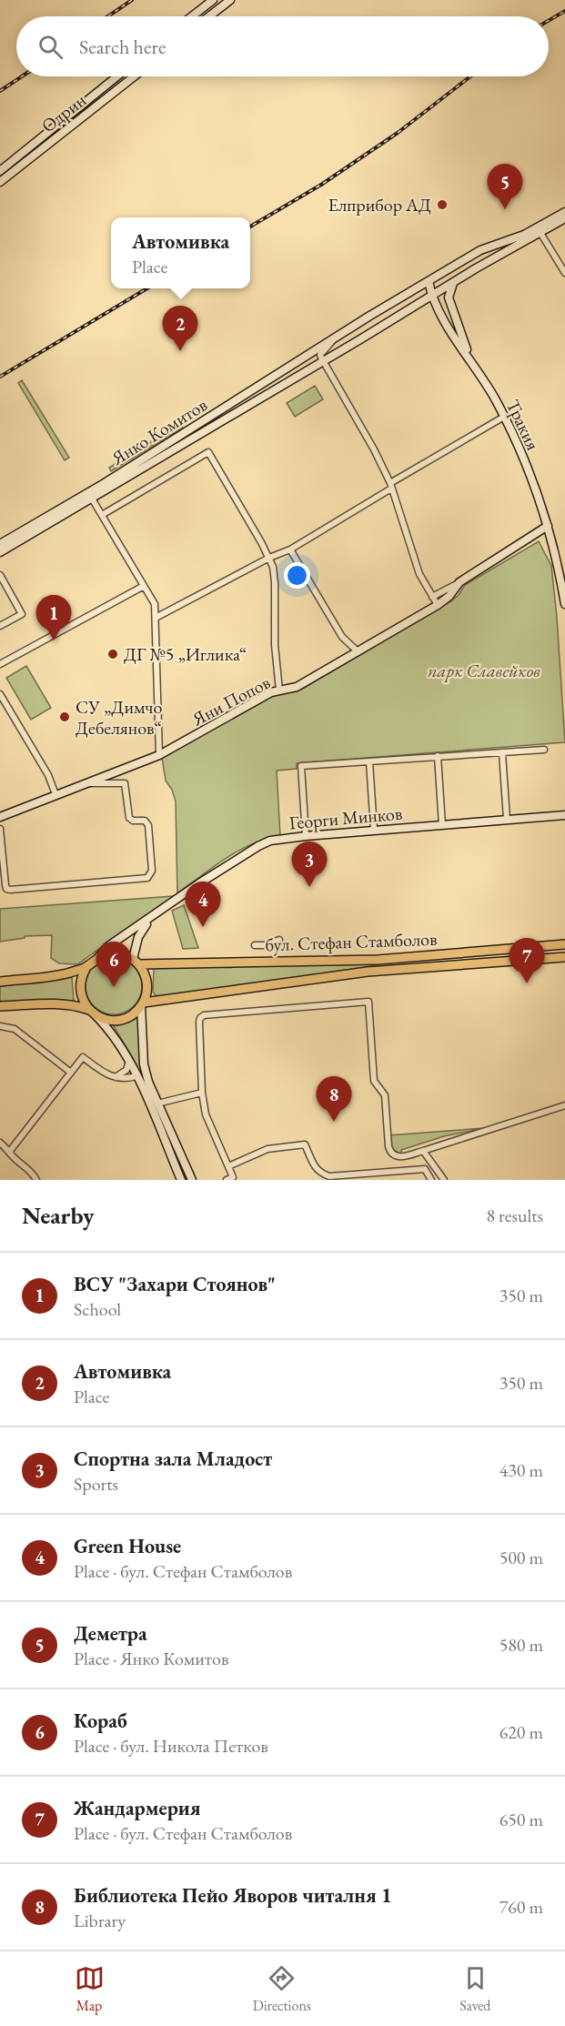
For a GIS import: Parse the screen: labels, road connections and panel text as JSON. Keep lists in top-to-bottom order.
{
  "streets": {
    "main road": [
      "Одрин",
      "Тракия",
      "Янко Комитов",
      "Яни Попов",
      "Георги Минков",
      "бул. Стефан Стамболов"
    ]
  },
  "crossings": [
    ["Тракия", "Янко Комитов"],
    ["Тракия", "Яни Попов"],
    ["Георги Минков", "бул. Стефан Стамболов"]
  ],
  "parks": ["парк Славейков"],
  "places": ["Елприбор АД", "ДГ №5 „Иглика“", "СУ „Димчо Дебелянов“"],
  "page": {
    "search": "Search here",
    "pins": [
      "5",
      "2",
      "1",
      "3",
      "4",
      "7",
      "6",
      "8"
    ],
    "popup": ["Автомивка", "Place"],
    "heading": ["Nearby", "8 results"],
    "list": [
      {
        "mark": "1",
        "name": "ВСУ \"Захари Стоянов\"",
        "note": "School",
        "value": "350 m"
      },
      {
        "mark": "2",
        "name": "Автомивка",
        "note": "Place",
        "value": "350 m"
      },
      {
        "mark": "3",
        "name": "Спортна зала Младост",
        "note": "Sports",
        "value": "430 m"
      },
      {
        "mark": "4",
        "name": "Green House",
        "note": "Place · бул. Стефан Стамболов",
        "value": "500 m"
      },
      {
        "mark": "5",
        "name": "Деметра",
        "note": "Place · Янко Комитов",
        "value": "580 m"
      },
      {
        "mark": "6",
        "name": "Кораб",
        "note": "Place · бул. Никола Петков",
        "value": "620 m"
      },
      {
        "mark": "7",
        "name": "Жандармерия",
        "note": "Place · бул. Стефан Стамболов",
        "value": "650 m"
      },
      {
        "mark": "8",
        "name": "Библиотека Пейо Яворов читалня 1",
        "note": "Library",
        "value": "760 m"
      }
    ],
    "nav": ["Map", "Directions", "Saved"]
  }
}
